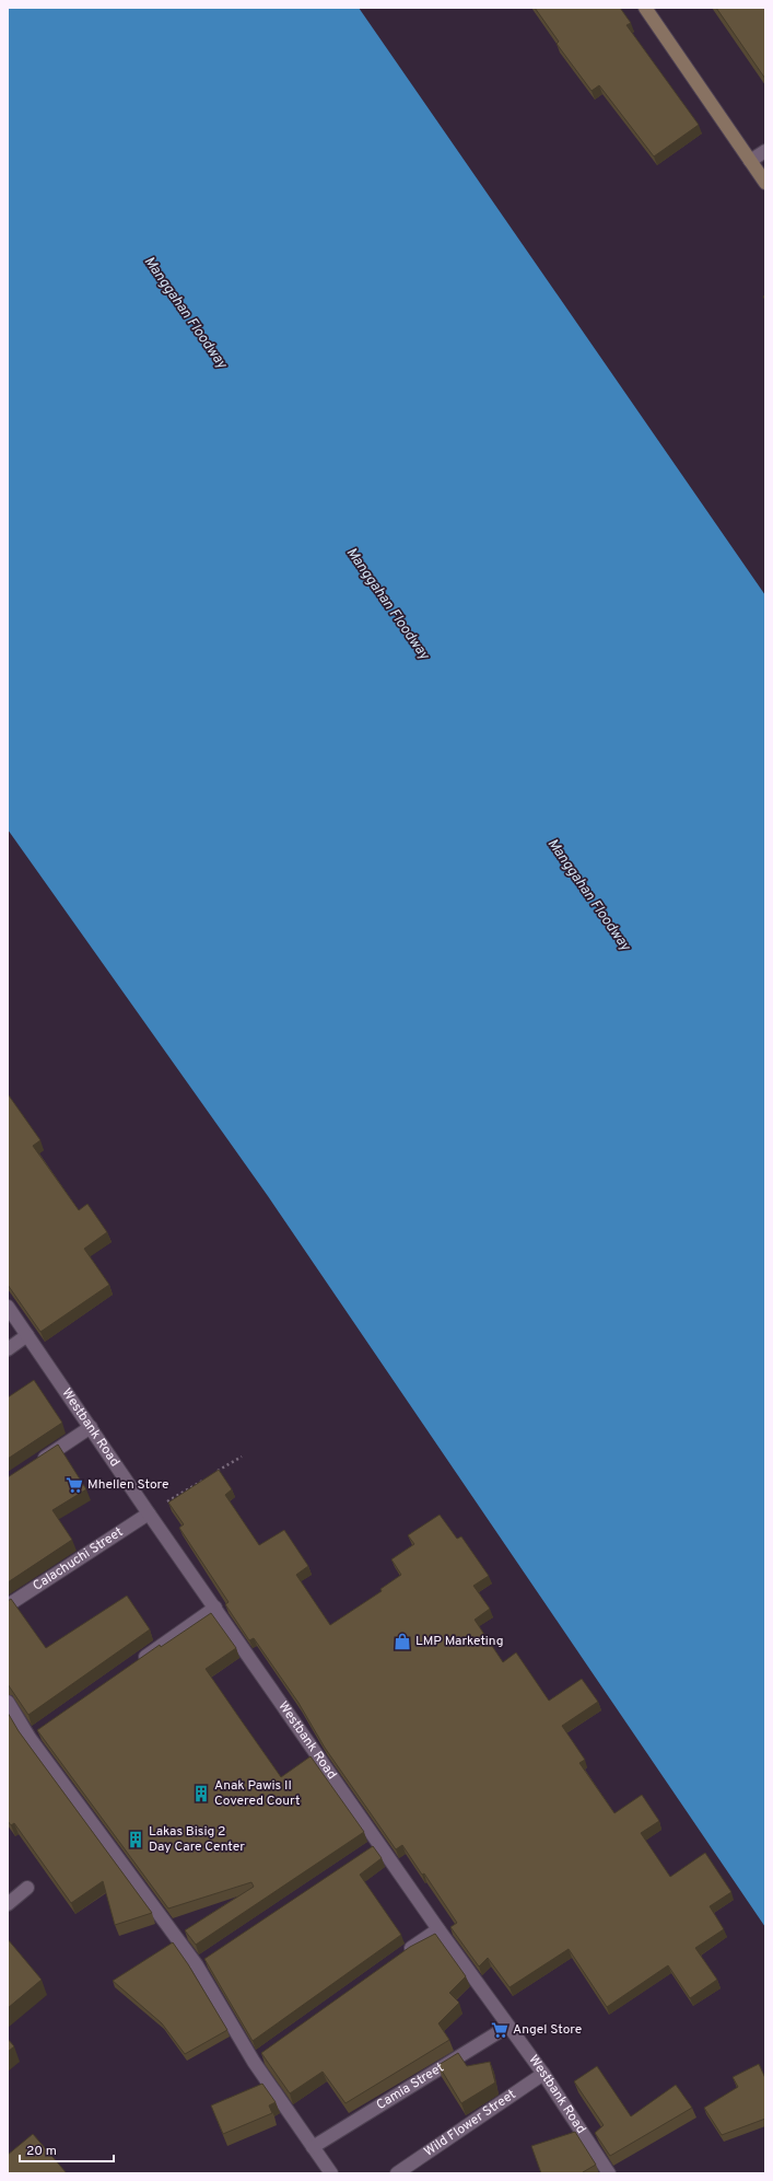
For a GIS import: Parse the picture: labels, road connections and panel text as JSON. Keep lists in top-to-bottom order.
{
  "streets": {
    "street": [
      "Westbank Road",
      "Calachuchi Street",
      "Camia Street",
      "Wild Flower Street"
    ]
  },
  "crossings": [
    ["Westbank Road", "Calachuchi Street"],
    ["Westbank Road", "Camia Street"],
    ["Westbank Road", "Wild Flower Street"]
  ],
  "water": ["Manggahan Floodway"],
  "places": {
    "supermarket": ["Mhellen Store", "Angel Store"],
    "shop": ["LMP Marketing"],
    "building": ["Anak Pawis II Covered Court", "Lakas Bisig 2 Day Care Center"]
  },
  "scale_bar": "20 m"
}
